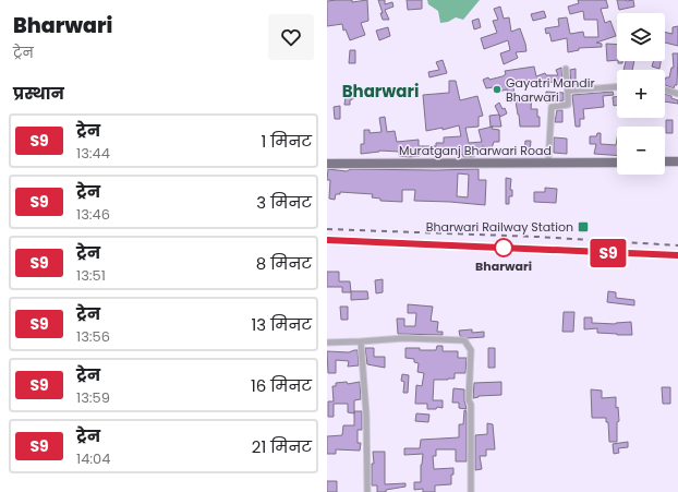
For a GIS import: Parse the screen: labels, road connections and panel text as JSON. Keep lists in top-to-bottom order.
{
  "streets": {
    "main road": ["Muratganj Bharwari Road"]
  },
  "districts": ["Bharwari"],
  "places": {
    "other": ["Gayatri Mandir Bharwari", "Bharwari"],
    "transit": ["Bharwari Railway Station"]
  },
  "page": {
    "heading": [
      ["Bharwari", "ट्रेन"],
      "प्रस्थान"
    ],
    "on_map": "S9",
    "map_buttons": ["+", "−"],
    "list": [
      {
        "mark": "S9",
        "name": "ट्रेन",
        "note": "13:44",
        "value": "1 मिनट"
      },
      {
        "mark": "S9",
        "name": "ट्रेन",
        "note": "13:46",
        "value": "3 मिनट"
      },
      {
        "mark": "S9",
        "name": "ट्रेन",
        "note": "13:51",
        "value": "8 मिनट"
      },
      {
        "mark": "S9",
        "name": "ट्रेन",
        "note": "13:56",
        "value": "13 मिनट"
      },
      {
        "mark": "S9",
        "name": "ट्रेन",
        "note": "13:59",
        "value": "16 मिनट"
      },
      {
        "mark": "S9",
        "name": "ट्रेन",
        "note": "14:04",
        "value": "21 मिनट"
      }
    ]
  }
}
